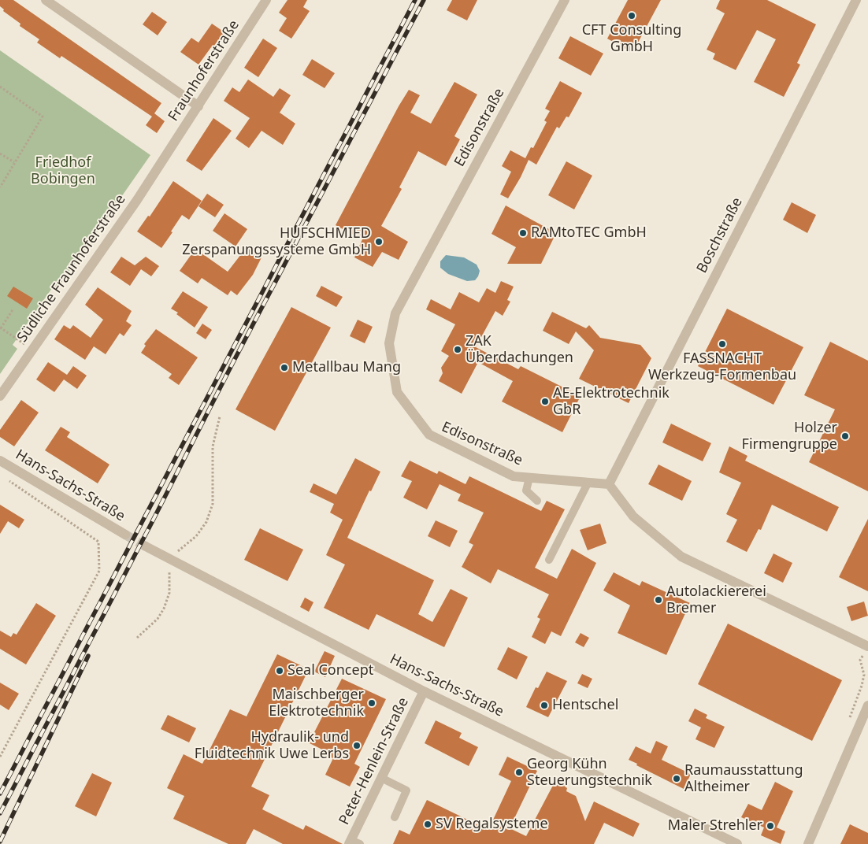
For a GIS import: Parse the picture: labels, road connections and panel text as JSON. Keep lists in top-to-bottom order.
{
  "streets": {
    "street": [
      "Fraunhoferstraße",
      "Edisonstraße",
      "Boschstraße",
      "Südliche Fraunhoferstraße",
      "Hans-Sachs-Straße",
      "Peter-Henlein-Straße"
    ]
  },
  "crossings": [
    ["Fraunhoferstraße", "Südliche Fraunhoferstraße"],
    ["Edisonstraße", "Boschstraße"],
    ["Hans-Sachs-Straße", "Peter-Henlein-Straße"]
  ],
  "parks": ["Friedhof Bobingen"],
  "places": [
    "CFT Consulting GmbH",
    "RAMtoTEC GmbH",
    "HUFSCHMIED Zerspanungssysteme GmbH",
    "FASSNACHT Werkzeug-Formenbau",
    "ZAK Überdachungen",
    "Metallbau Mang",
    "AE-Elektrotechnik GbR",
    "Holzer Firmengruppe",
    "Autolackiererei Bremer",
    "Seal Concept",
    "Maischberger Elektrotechnik",
    "Hentschel",
    "Hydraulik- und Fluidtechnik Uwe Lerbs",
    "Georg Kühn Steuerungstechnik",
    "Raumausstattung Altheimer",
    "SV Regalsysteme",
    "Maler Strehler"
  ]
}
